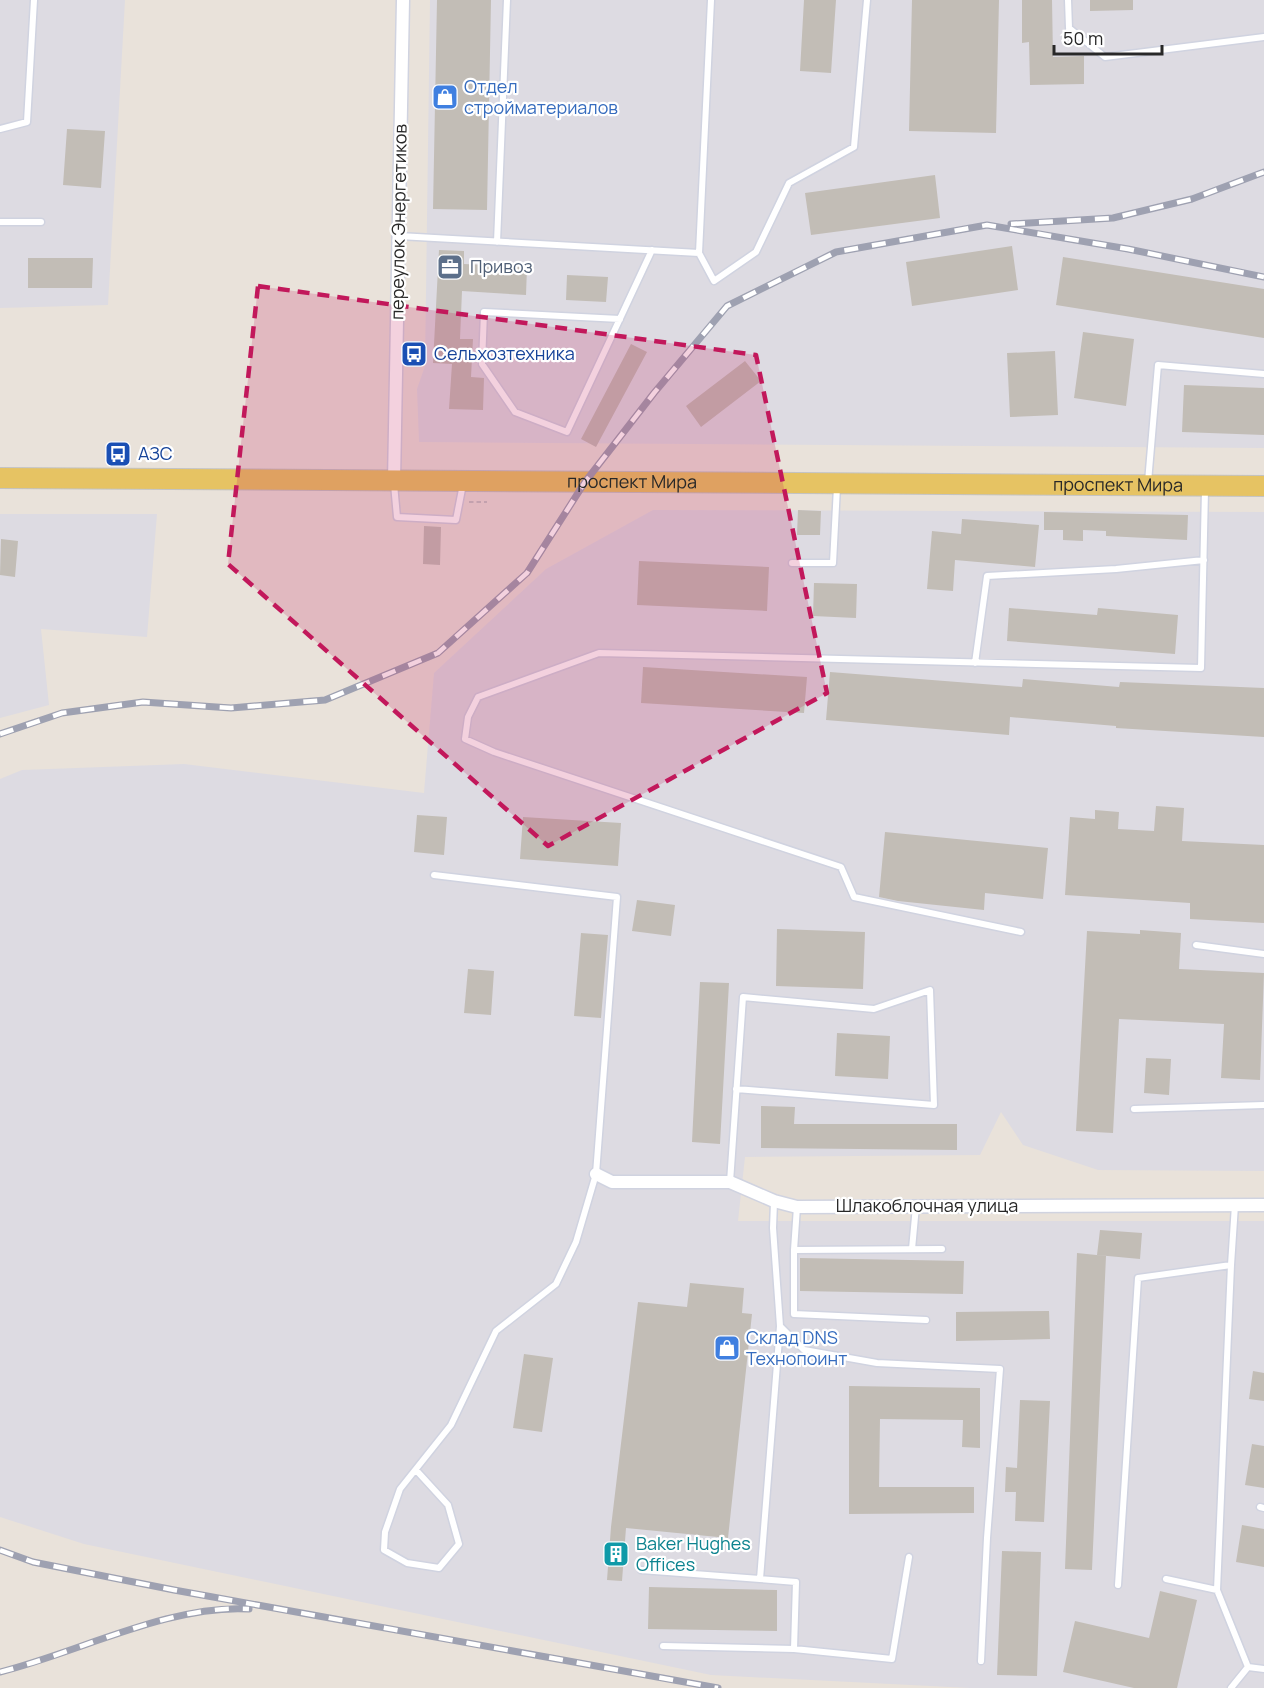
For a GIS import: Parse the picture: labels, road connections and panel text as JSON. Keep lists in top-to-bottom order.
{
  "streets": {
    "main road": ["проспект Мира"],
    "street": ["переулок Энергетиков", "Шлакоблочная улица"]
  },
  "crossings": [
    ["переулок Энергетиков", "проспект Мира"]
  ],
  "places": {
    "shop": ["Отдел стройматериалов", "Склад DNS Технопоинт"],
    "office": ["Привоз"],
    "bus stop": ["Сельхозтехника", "АЗС"],
    "building": ["Baker Hughes Offices"]
  },
  "scale_bar": "50 m"
}
